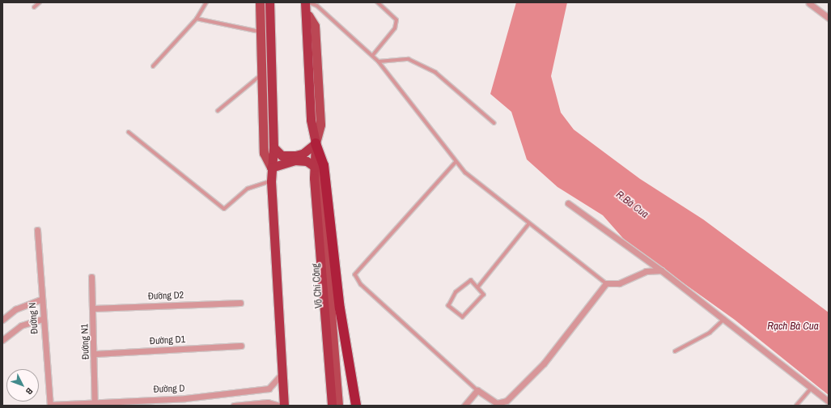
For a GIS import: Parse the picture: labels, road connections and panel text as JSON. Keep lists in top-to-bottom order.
{
  "streets": {
    "highway": ["Võ Chí Công"],
    "street": [
      "Đường D2",
      "Đường N",
      "Đường D1",
      "Đường N1",
      "Đường D"
    ]
  },
  "crossings": [
    ["Đường D2", "Đường N1"],
    ["Đường N", "Đường D"],
    ["Đường D1", "Đường N1"],
    ["Đường N1", "Đường D"]
  ],
  "water": ["R.Bà Cua", "Rạch Bà Cua"],
  "north": "bottom right"
}
